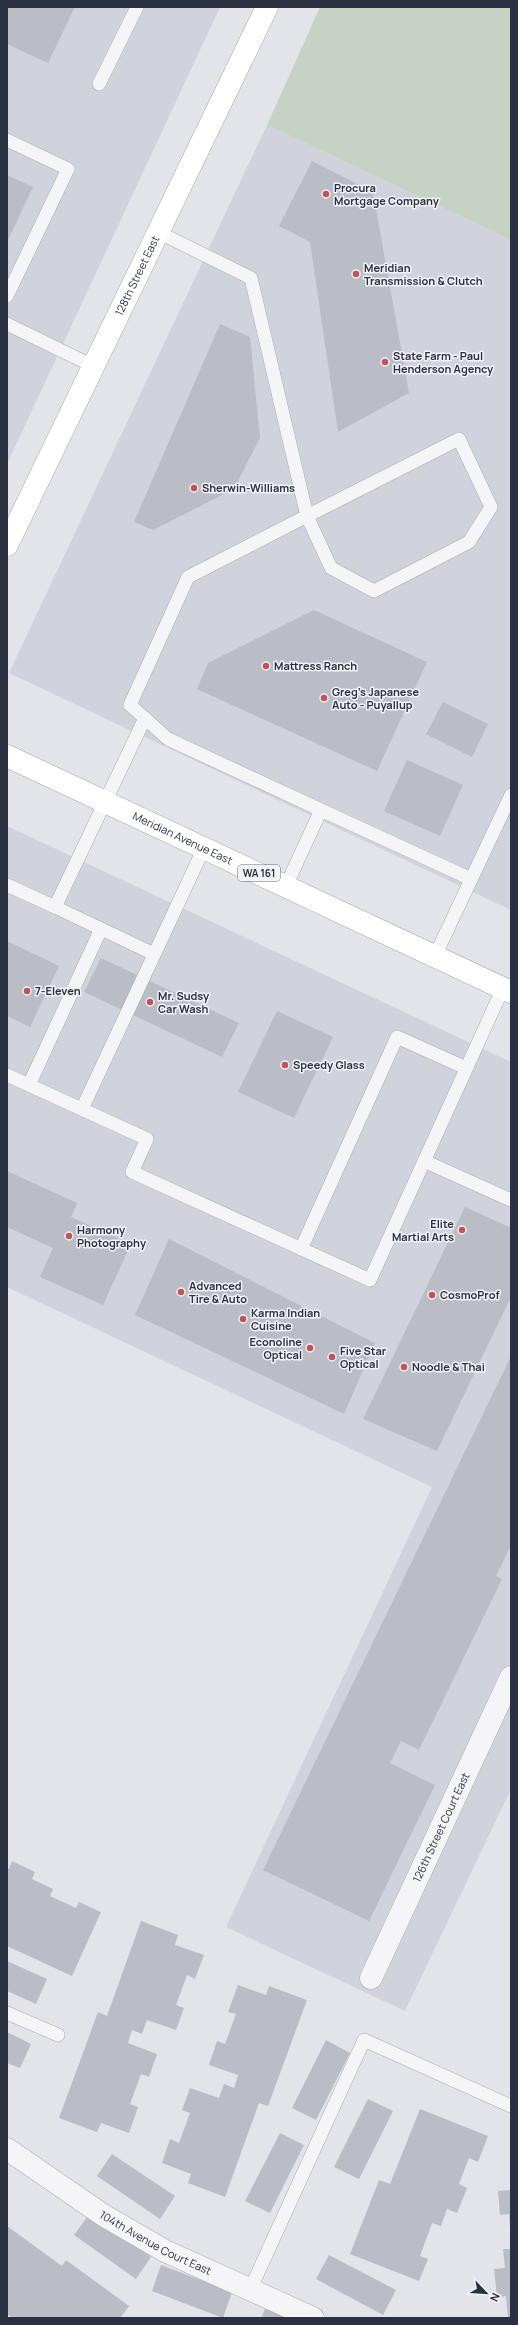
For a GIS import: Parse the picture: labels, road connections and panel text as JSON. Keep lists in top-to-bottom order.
{
  "streets": {
    "street": [
      "128th Street East",
      "Meridian Avenue East",
      "WA 161",
      "126th Street Court East",
      "104th Avenue Court East"
    ]
  },
  "places": [
    "Procura Mortgage Company",
    "Meridian Transmission & Clutch",
    "State Farm - Paul Henderson Agency",
    "Sherwin-Williams",
    "Mattress Ranch",
    "Greg's Japanese Auto - Puyallup",
    "7-Eleven",
    "Mr. Sudsy Car Wash",
    "Speedy Glass",
    "Elite Martial Arts",
    "Harmony Photography",
    "Advanced Tire & Auto",
    "CosmoProf",
    "Karma Indian Cuisine",
    "Econoline Optical",
    "Five Star Optical",
    "Noodle & Thai"
  ],
  "north": "bottom right"
}
